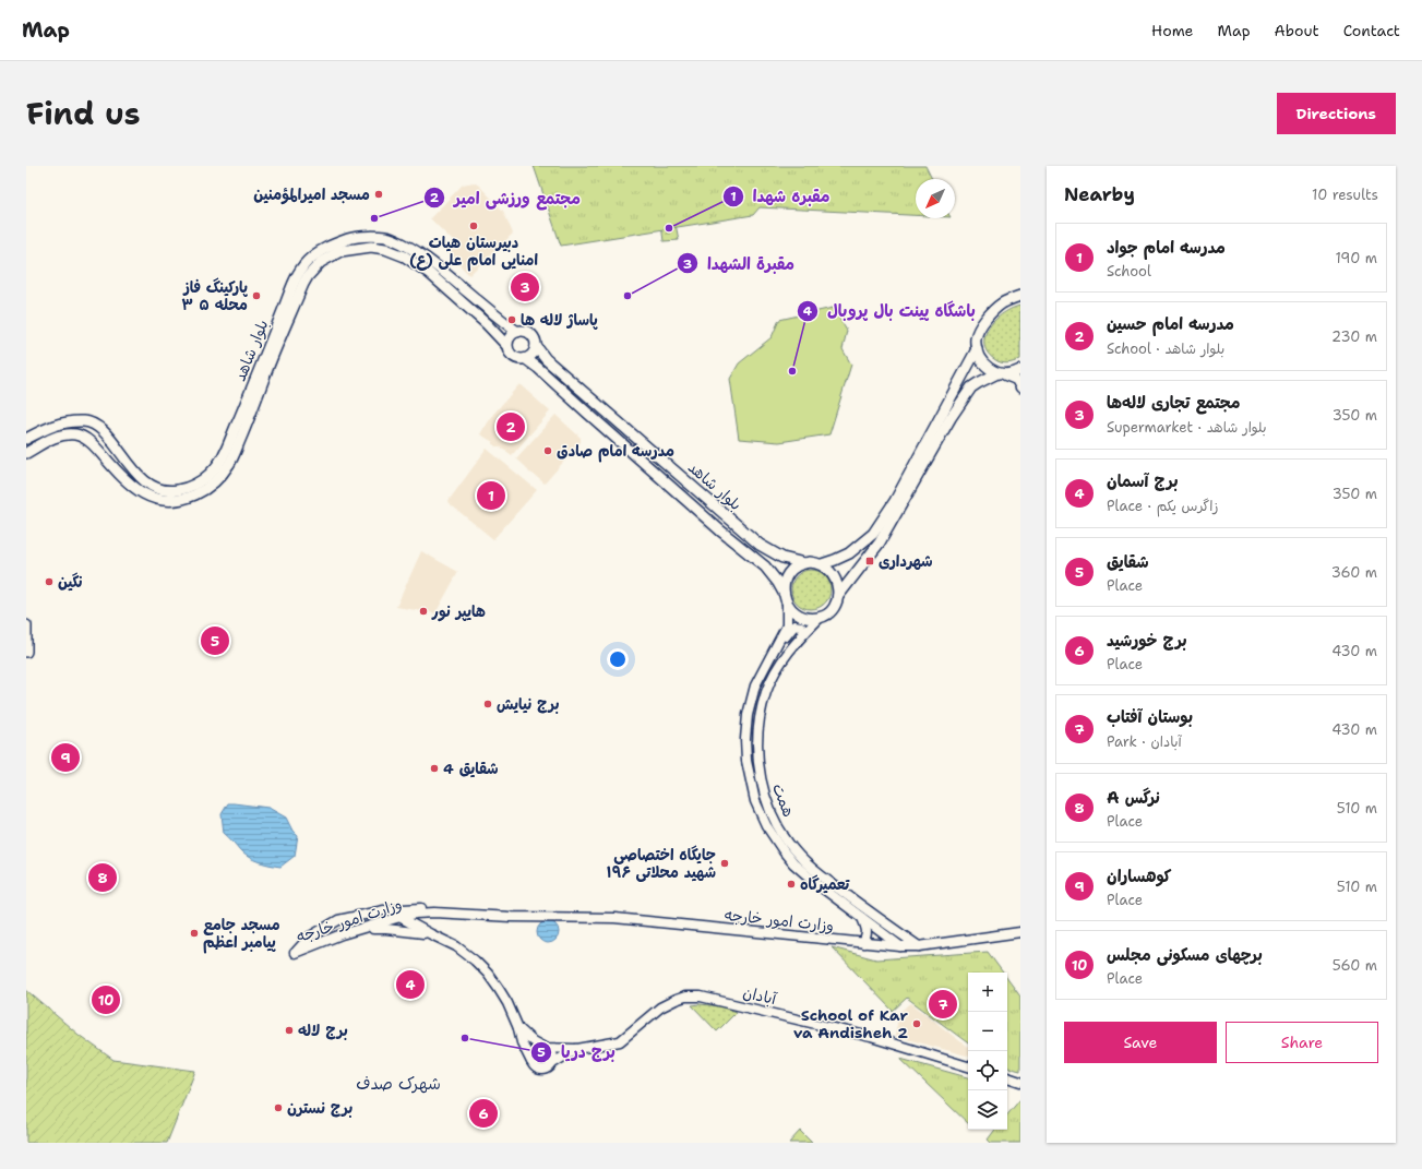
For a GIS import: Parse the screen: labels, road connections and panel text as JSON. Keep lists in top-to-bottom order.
{
  "streets": {
    "main road": [
      "بلوار شاهد",
      "همت",
      "وزارت امور خارجه",
      "آبادان"
    ]
  },
  "crossings": [
    ["بلوار شاهد", "همت"],
    ["همت", "وزارت امور خارجه"]
  ],
  "districts": ["شهرک صدف"],
  "places": {
    "other": [
      "مسجد امیرالمؤمنین",
      "مجتمع ورزشی امیر",
      "دبیرستان هیات امنایی امام علی (ع)",
      "مقبره شهدا",
      "پارکینگ فاز ۳ محله ۵",
      "مقبرة الشهدا",
      "پاساژ لاله ها",
      "باشگاه پینت بال پروبال",
      "مدرسه امام صادق",
      "نگین",
      "هایپر نور",
      "برج نیایش",
      "شقایق 4",
      "جایگاه اختصاصی ۱۹۶ شهید محلاتی",
      "تعمیرگاه",
      "مسجد جامع پیامبر اعظم",
      "School of Kar va Andisheh 2",
      "برج لاله",
      "برج دریا",
      "برج نسترن"
    ],
    "transit": ["شهرداری"]
  },
  "north": "bottom left",
  "page": {
    "header": "Map",
    "nav": [
      "Home",
      "Map",
      "About",
      "Contact"
    ],
    "title": "Find us",
    "buttons": [
      "Directions",
      ["Save", "Share"]
    ],
    "heading": ["Nearby", "10 results"],
    "list": [
      {
        "mark": "1",
        "name": "مدرسه امام جواد",
        "note": "School",
        "value": "190 m"
      },
      {
        "mark": "2",
        "name": "مدرسه امام حسین",
        "note": "School · بلوار شاهد",
        "value": "230 m"
      },
      {
        "mark": "3",
        "name": "مجتمع تجاری لاله‌ها",
        "note": "Supermarket · بلوار شاهد",
        "value": "350 m"
      },
      {
        "mark": "4",
        "name": "برج آسمان",
        "note": "Place · زاگرس یکم",
        "value": "350 m"
      },
      {
        "mark": "5",
        "name": "شقایق",
        "note": "Place",
        "value": "360 m"
      },
      {
        "mark": "6",
        "name": "برج خورشید",
        "note": "Place",
        "value": "430 m"
      },
      {
        "mark": "7",
        "name": "بوستان آفتاب",
        "note": "Park · آبادان",
        "value": "430 m"
      },
      {
        "mark": "8",
        "name": "A نرگس",
        "note": "Place",
        "value": "510 m"
      },
      {
        "mark": "9",
        "name": "کوهساران",
        "note": "Place",
        "value": "510 m"
      },
      {
        "mark": "10",
        "name": "برچهای مسکونی مجلس",
        "note": "Place",
        "value": "560 m"
      }
    ],
    "pins": [
      "3",
      "2",
      "1",
      "5",
      "9",
      "8",
      "4",
      "10",
      "7",
      "6"
    ],
    "map_buttons": ["+", "−"]
  }
}
